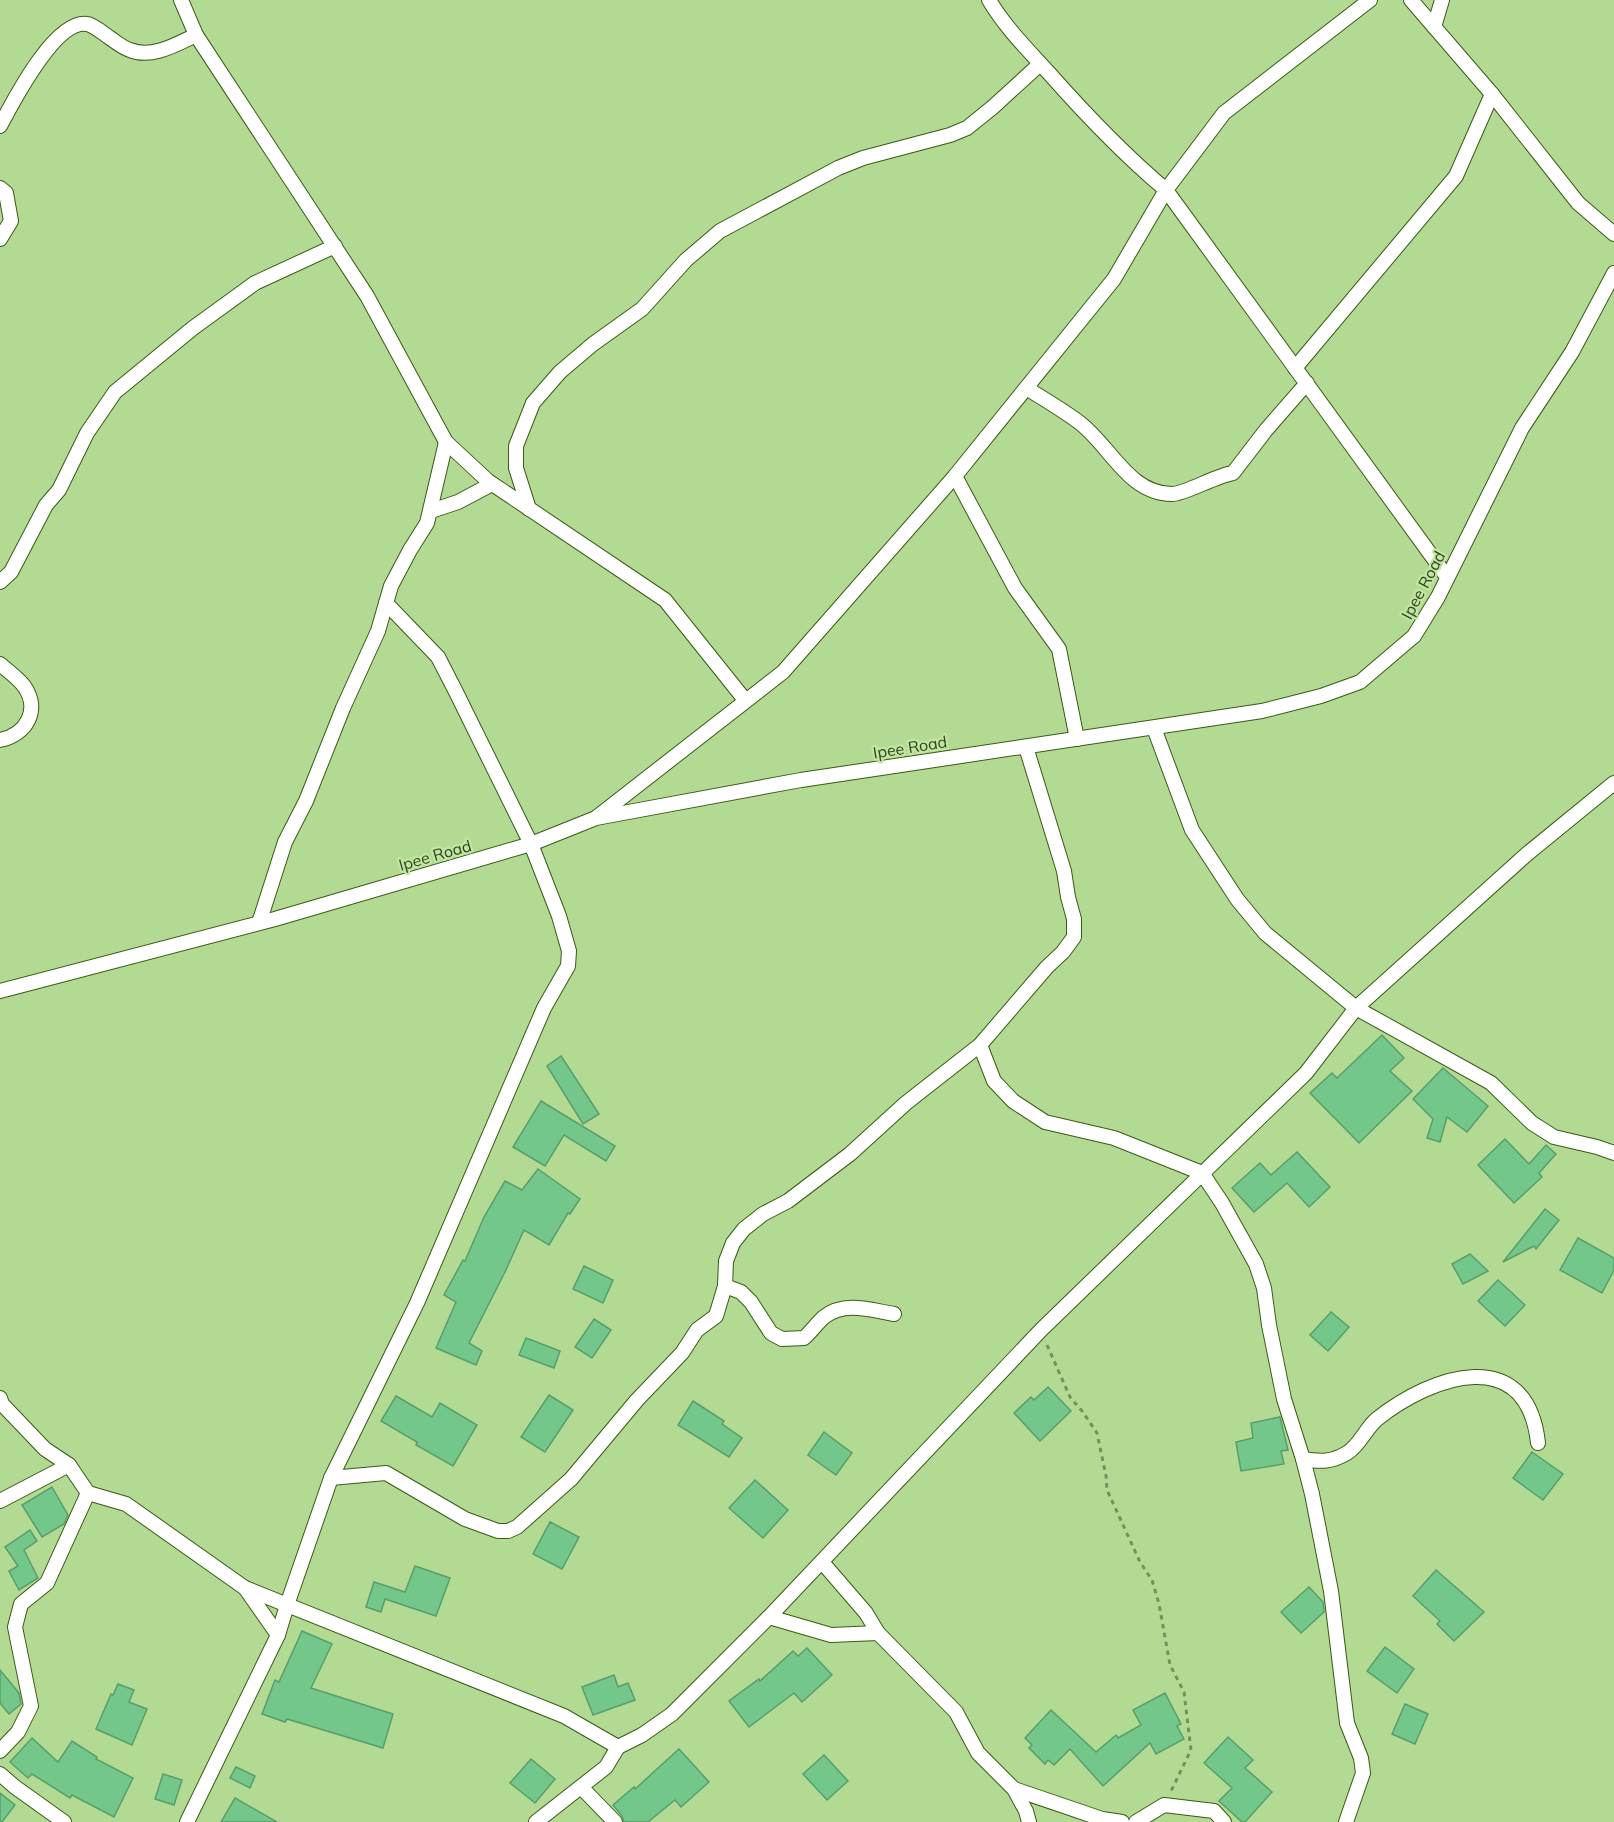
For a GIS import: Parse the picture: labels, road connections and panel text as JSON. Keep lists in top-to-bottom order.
{
  "streets": {
    "street": ["Ipee Road"]
  }
}
